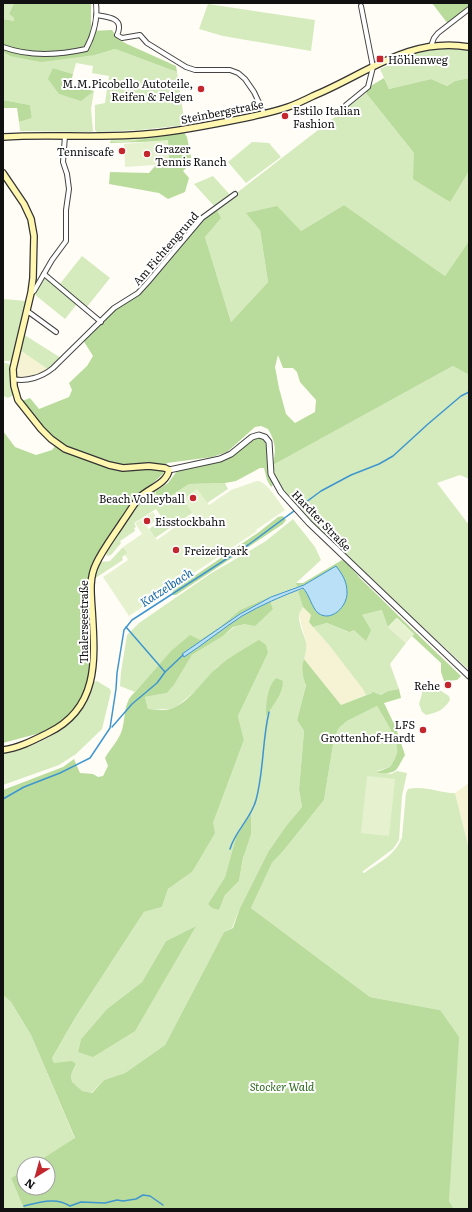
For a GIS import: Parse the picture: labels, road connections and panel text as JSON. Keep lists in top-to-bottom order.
{
  "streets": {
    "main road": ["Steinbergstraße", "Thalerseestraße"],
    "street": ["Am Fichtengrund", "Hardter Straße"]
  },
  "crossings": [
    ["Hardter Straße", "Thalerseestraße"]
  ],
  "water": ["Katzelbach"],
  "parks": ["Stocker Wald"],
  "places": {
    "transit": ["Höhlenweg"],
    "other": [
      "M.M.Picobello Autoteile, Reifen & Felgen",
      "Estilo Italian Fashion",
      "Tenniscafe",
      "Grazer Tennis Ranch",
      "Beach Volleyball",
      "Eisstockbahn",
      "Freizeitpark",
      "Rehe",
      "LFS Grottenhof-Hardt"
    ]
  },
  "north": "bottom left"
}
